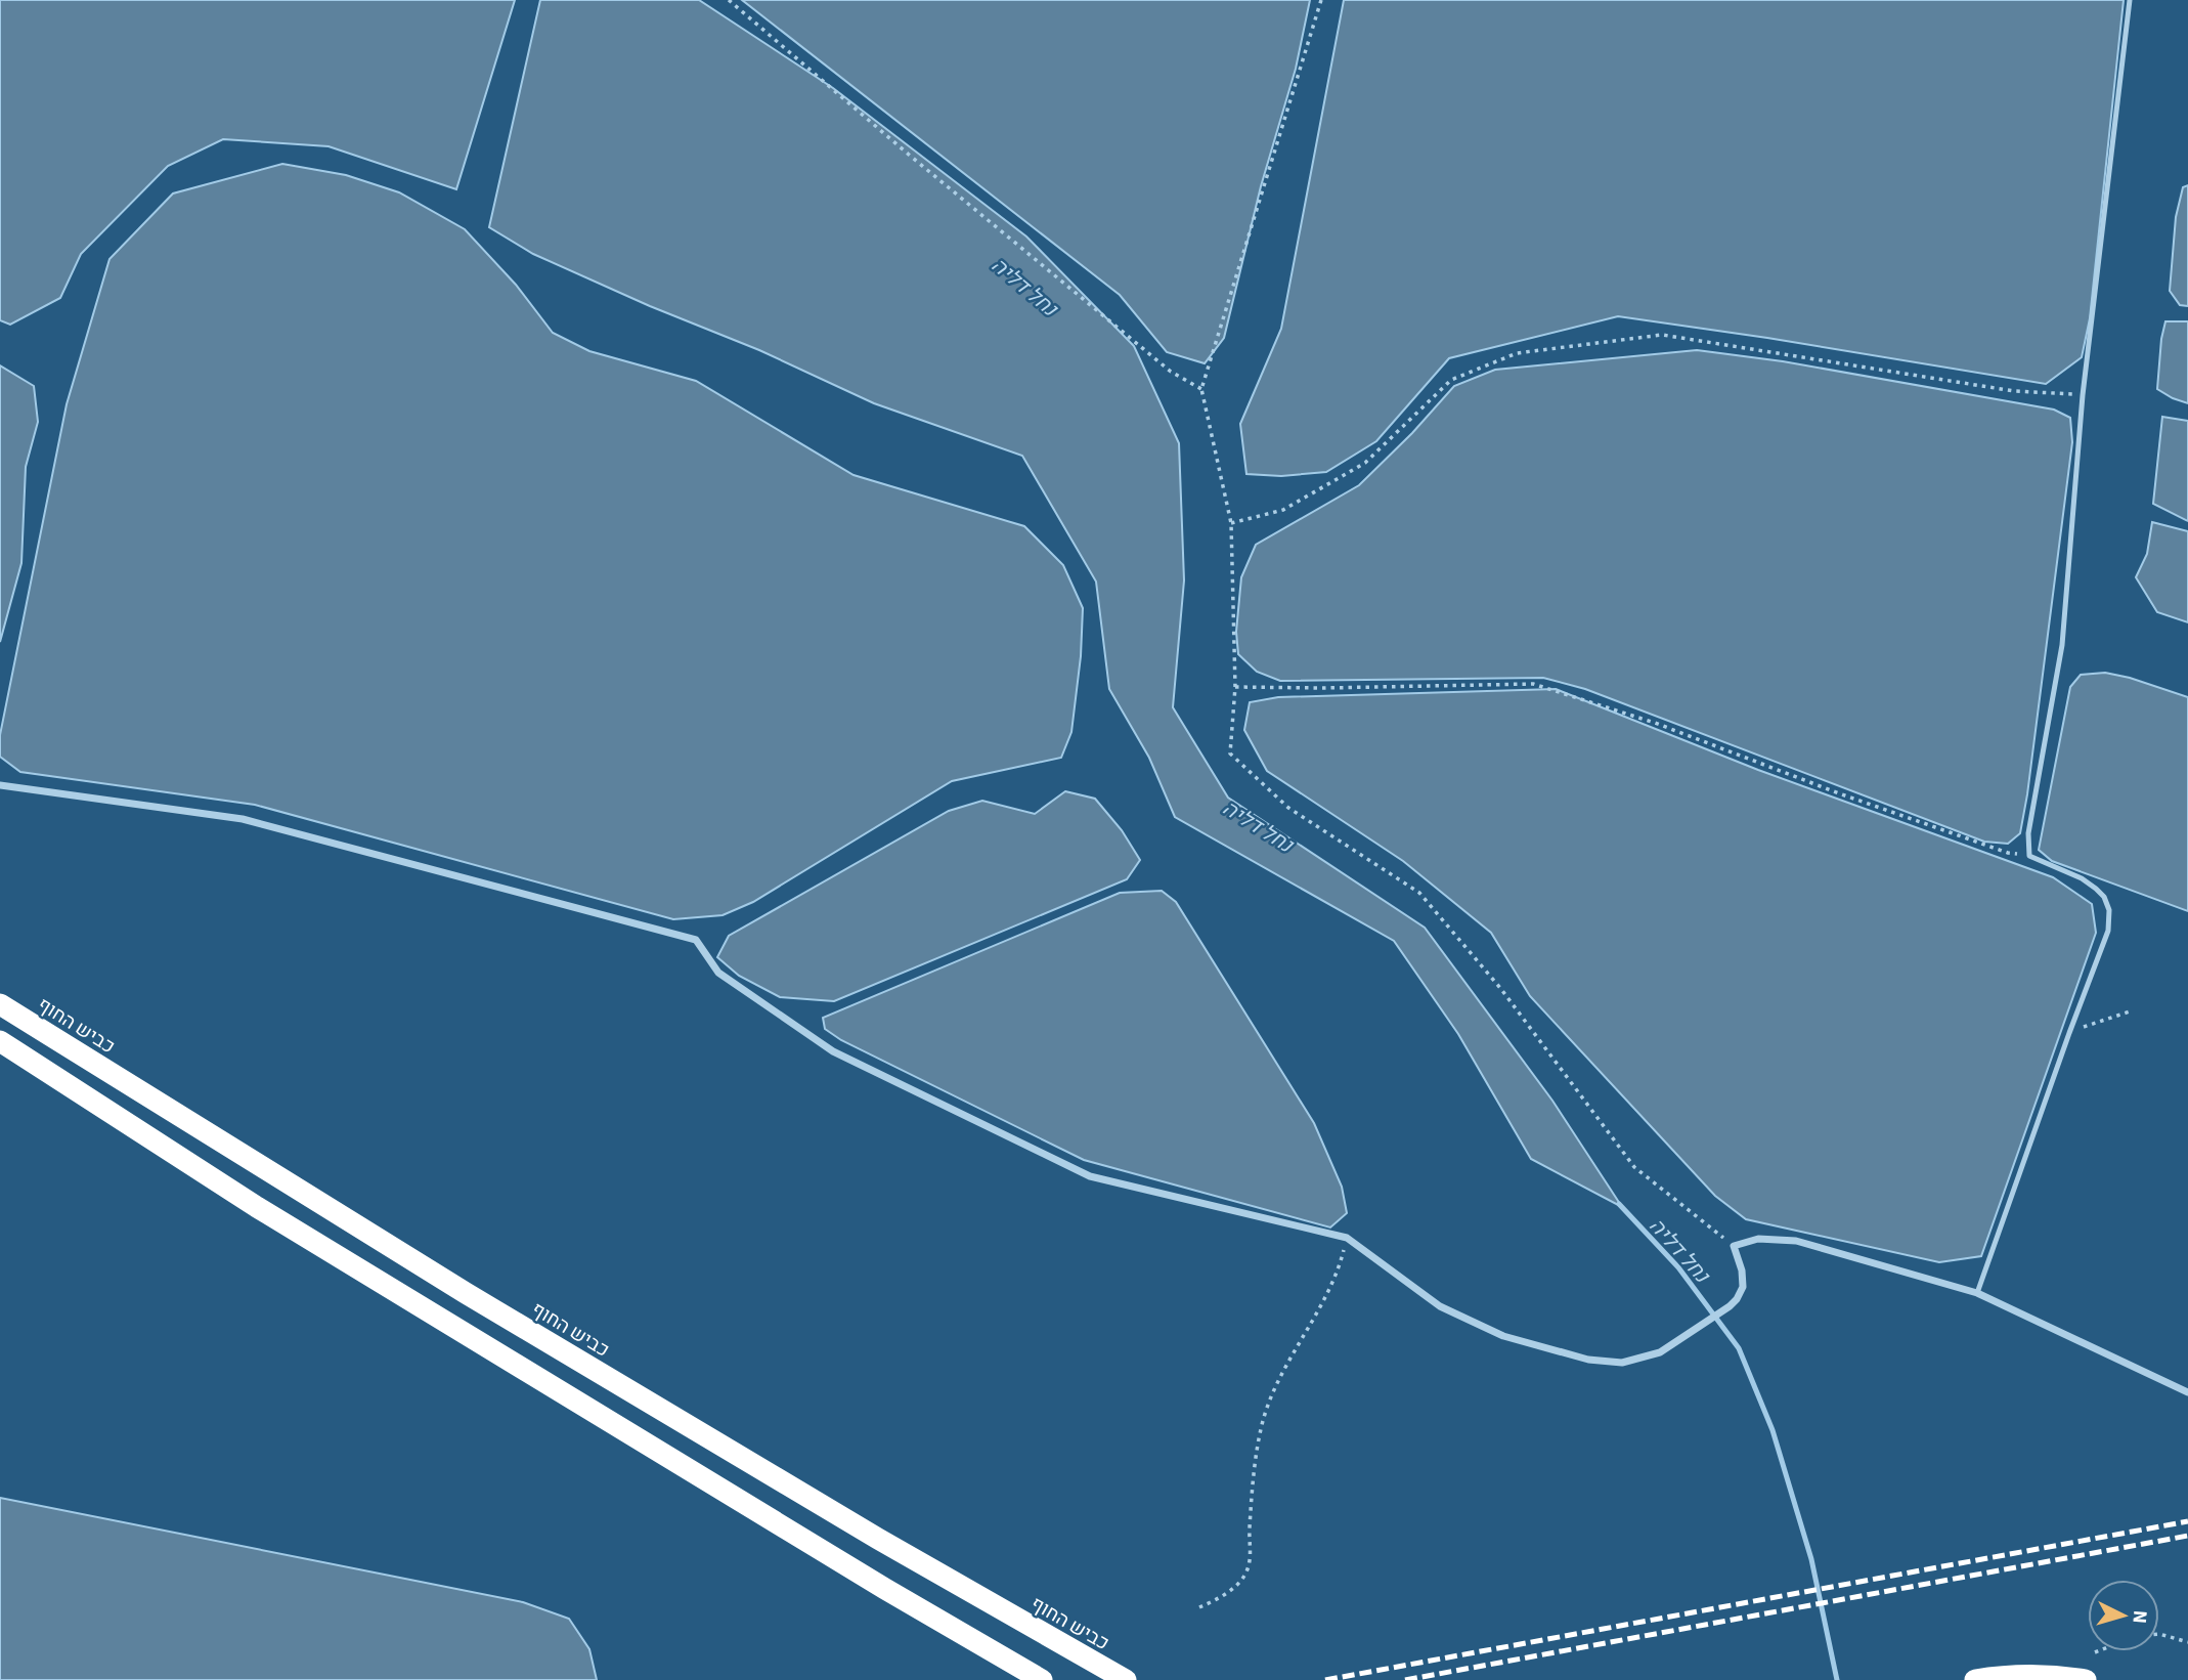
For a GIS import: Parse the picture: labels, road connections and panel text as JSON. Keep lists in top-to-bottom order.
{
  "streets": {
    "highway": ["כביש החוף"]
  },
  "water": ["נחל דליה"],
  "north": "right"
}
